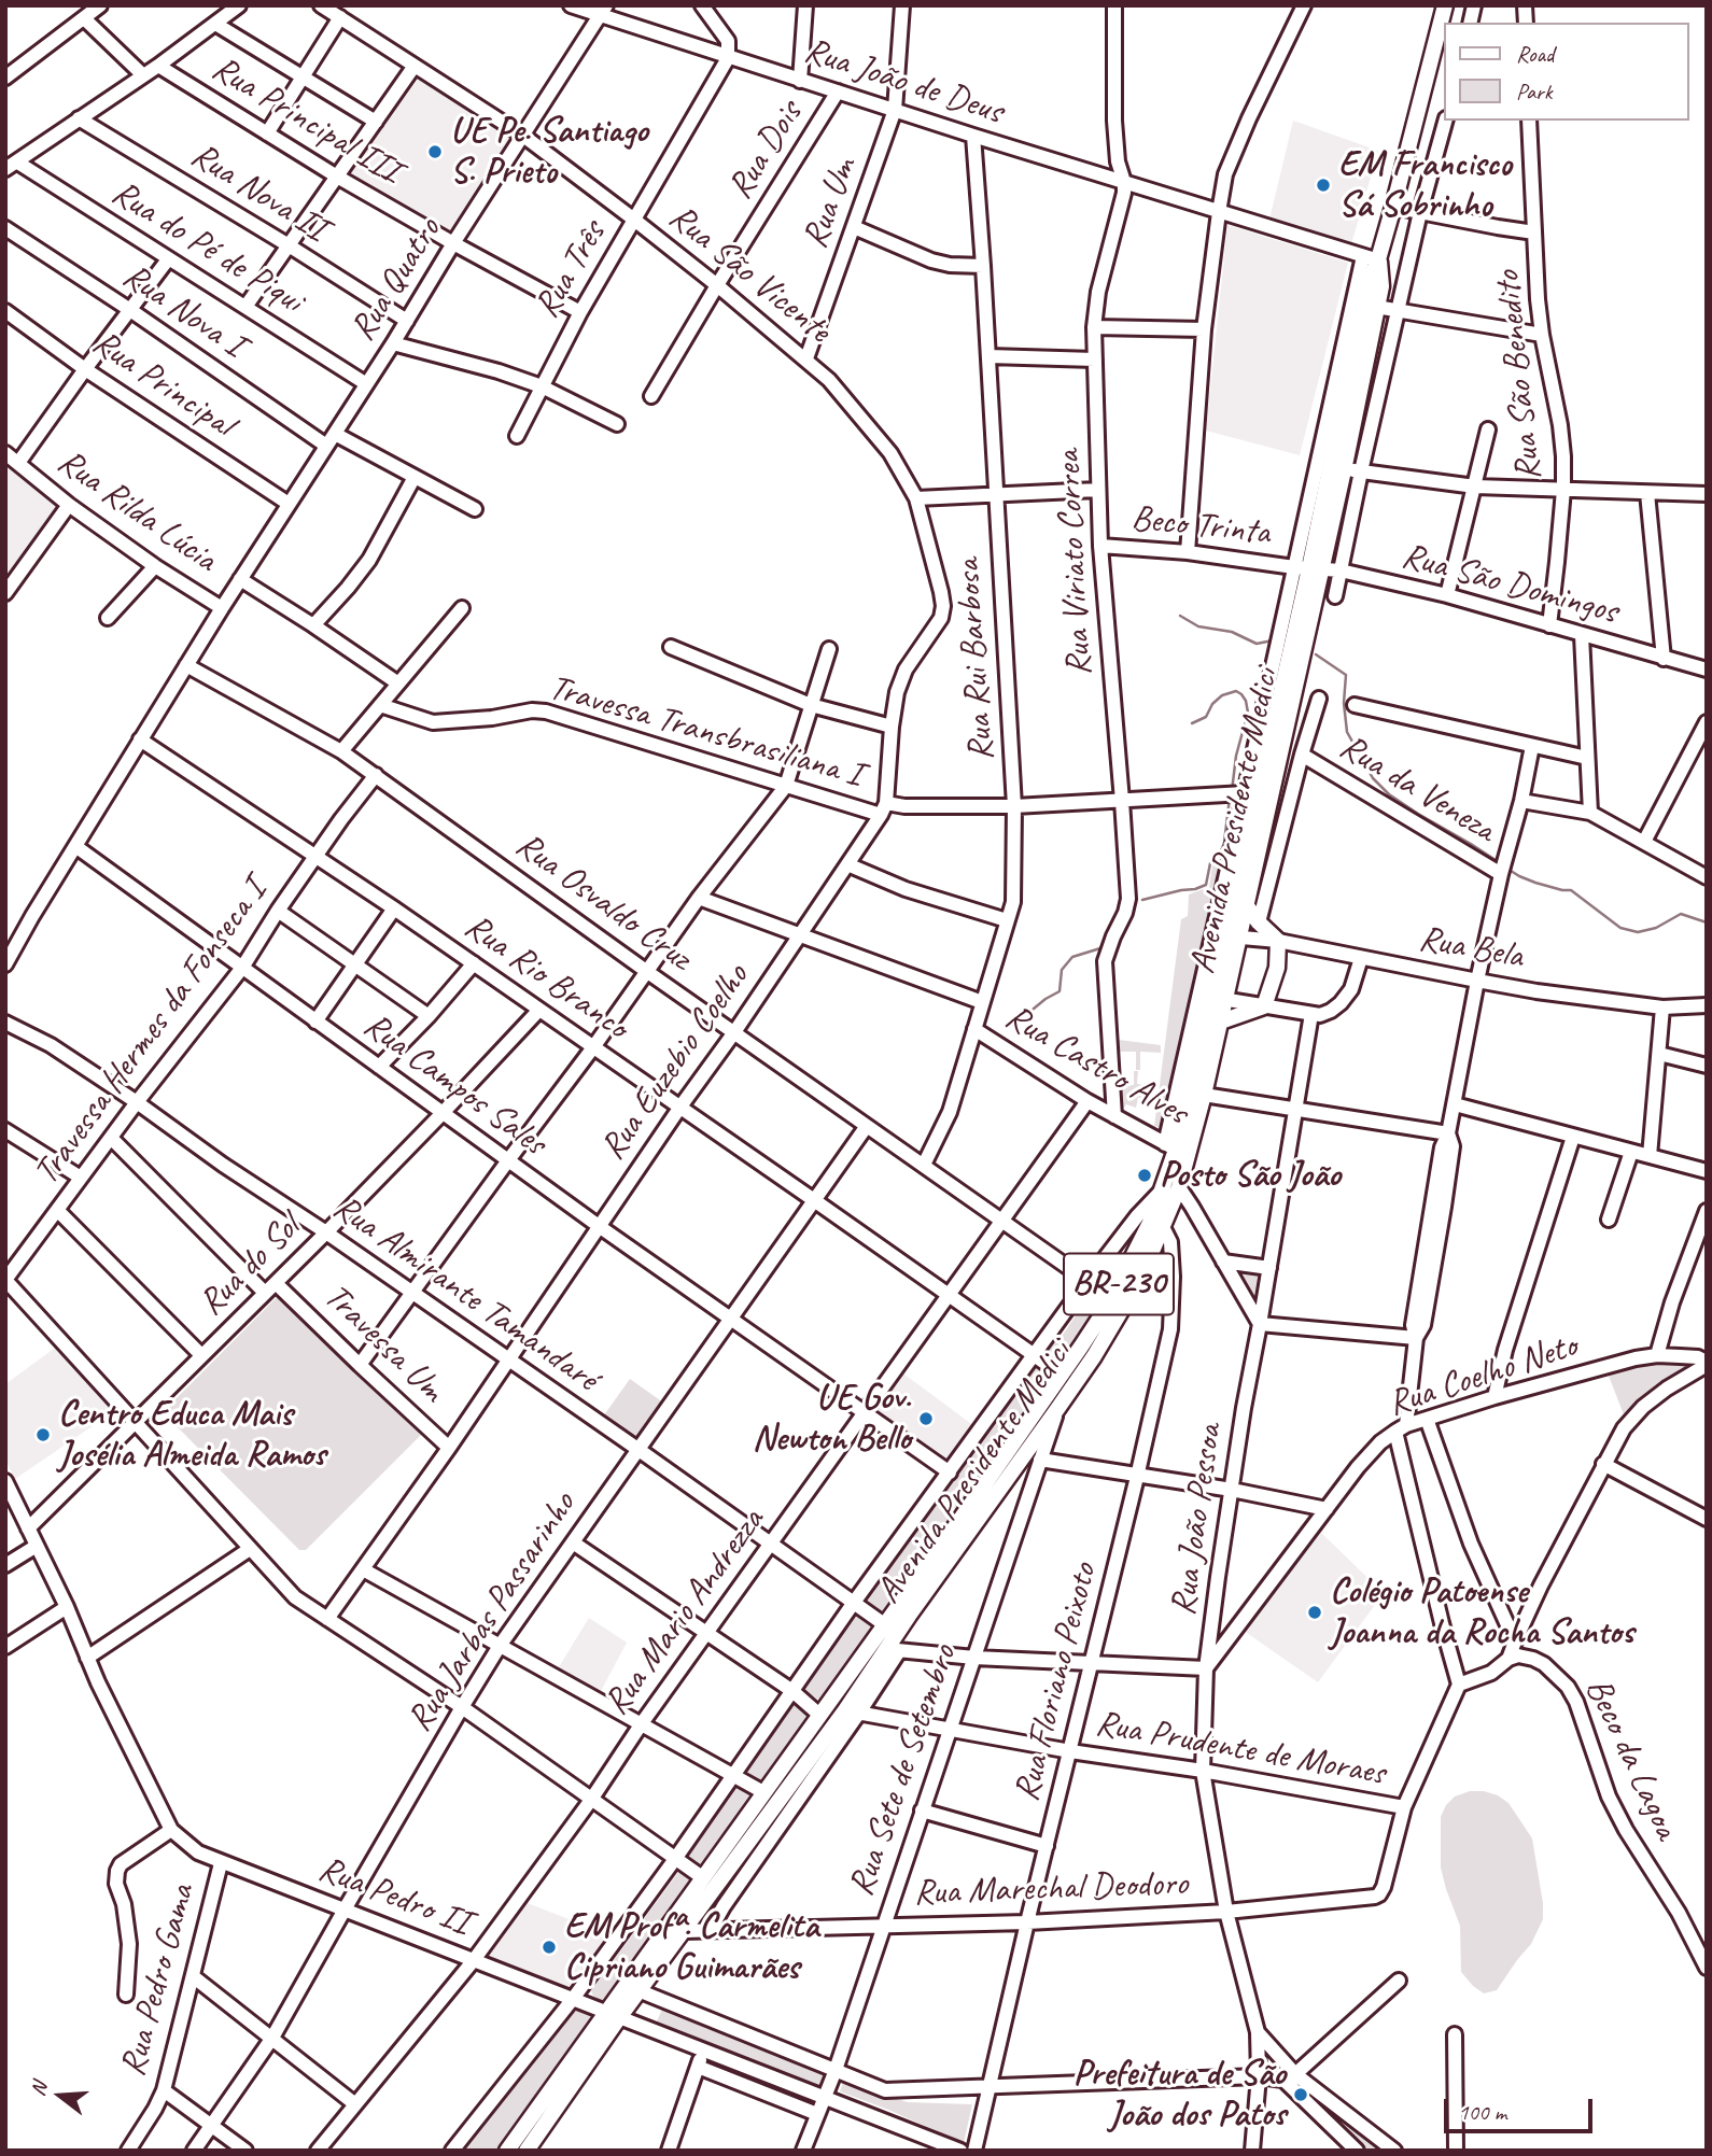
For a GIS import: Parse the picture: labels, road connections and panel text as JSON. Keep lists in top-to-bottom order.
{
  "streets": {
    "main road": ["Avenida Presidente Medici", "BR-230"],
    "street": [
      "Rua João de Deus",
      "Rua Principal III",
      "Rua Dois",
      "Rua Nova II",
      "Rua Um",
      "Rua do Pé de Piqui",
      "Rua Três",
      "Rua São Vicente",
      "Rua Quatro",
      "Rua Nova I",
      "Rua São Benedito",
      "Rua Principal",
      "Rua Rilda Lúcia",
      "Beco Trinta",
      "Rua Viriato Correa",
      "Rua São Domingos",
      "Rua Rui Barbosa",
      "Travessa Transbrasiliana I",
      "Rua da Veneza",
      "Rua Osvaldo Cruz",
      "Rua Bela",
      "Rua Rio Branco",
      "Travessa Hermes da Fonseca I",
      "Rua Euzebio Coelho",
      "Rua Castro Alves",
      "Rua Campos Sales",
      "Rua do Sol",
      "Rua Almirante Tamandaré",
      "Travessa Um",
      "Rua Coelho Neto",
      "Rua João Pessoa",
      "Rua Jarbas Passarinho",
      "Rua Mario Andrezza",
      "Rua Floriano Peixoto",
      "Rua Prudente de Moraes",
      "Beco da Lagoa",
      "Rua Sete de Setembro",
      "Rua Marechal Deodoro",
      "Rua Pedro II",
      "Rua Pedro Gama"
    ]
  },
  "crossings": [
    ["Rua João de Deus", "Rua Dois"],
    ["Rua João de Deus", "Rua Um"],
    ["Rua João de Deus", "Rua Três"],
    ["Rua João de Deus", "Rua Quatro"],
    ["Rua João de Deus", "Rua Viriato Correa"],
    ["Rua João de Deus", "Rua Rui Barbosa"],
    ["Rua João de Deus", "Avenida Presidente Medici"],
    ["Rua João de Deus", "BR-230"],
    ["Rua Principal III", "Rua Três"],
    ["Rua Principal III", "Rua Quatro"],
    ["Rua Dois", "Rua São Vicente"],
    ["Rua Nova II", "Rua Quatro"],
    ["Rua Um", "Rua São Vicente"],
    ["Rua do Pé de Piqui", "Rua Quatro"],
    ["Rua Três", "Rua São Vicente"],
    ["Rua São Vicente", "Rua Quatro"],
    ["Rua São Vicente", "Rua Euzebio Coelho"],
    ["Rua Quatro", "Rua Nova I"],
    ["Rua Quatro", "Rua Principal"],
    ["Rua Quatro", "Rua Rilda Lúcia"],
    ["Rua Quatro", "Rua Osvaldo Cruz"],
    ["Rua Quatro", "Rua Rio Branco"],
    ["Rua Quatro", "Rua Campos Sales"],
    ["Rua São Benedito", "Rua São Domingos"],
    ["Beco Trinta", "Rua Viriato Correa"],
    ["Beco Trinta", "Rua São Domingos"],
    ["Beco Trinta", "Avenida Presidente Medici"],
    ["Rua Viriato Correa", "Travessa Transbrasiliana I"],
    ["Rua Viriato Correa", "Rua Castro Alves"],
    ["Rua São Domingos", "Avenida Presidente Medici"],
    ["Rua Rui Barbosa", "Travessa Transbrasiliana I"],
    ["Rua Rui Barbosa", "Rua Osvaldo Cruz"],
    ["Rua Rui Barbosa", "Rua Castro Alves"],
    ["Travessa Transbrasiliana I", "Rua Euzebio Coelho"],
    ["Rua da Veneza", "Avenida Presidente Medici"],
    ["Avenida Presidente Medici", "Rua Osvaldo Cruz"],
    ["Avenida Presidente Medici", "Rua Bela"],
    ["Avenida Presidente Medici", "Rua Rio Branco"],
    ["Avenida Presidente Medici", "Rua Castro Alves"],
    ["Avenida Presidente Medici", "Rua Campos Sales"],
    ["Avenida Presidente Medici", "BR-230"],
    ["Avenida Presidente Medici", "Rua Almirante Tamandaré"],
    ["Avenida Presidente Medici", "Rua Floriano Peixoto"],
    ["Avenida Presidente Medici", "Rua Prudente de Moraes"],
    ["Avenida Presidente Medici", "Rua Sete de Setembro"],
    ["Avenida Presidente Medici", "Rua Marechal Deodoro"],
    ["Avenida Presidente Medici", "Rua Pedro II"],
    ["Rua Osvaldo Cruz", "Travessa Hermes da Fonseca I"],
    ["Rua Osvaldo Cruz", "Rua Euzebio Coelho"],
    ["Rua Osvaldo Cruz", "Rua Jarbas Passarinho"],
    ["Rua Osvaldo Cruz", "Rua Mario Andrezza"],
    ["Rua Rio Branco", "Travessa Hermes da Fonseca I"],
    ["Rua Rio Branco", "Rua Euzebio Coelho"],
    ["Rua Rio Branco", "Rua do Sol"],
    ["Rua Rio Branco", "Rua Jarbas Passarinho"],
    ["Rua Rio Branco", "Rua Mario Andrezza"],
    ["Travessa Hermes da Fonseca I", "Rua Campos Sales"],
    ["Travessa Hermes da Fonseca I", "Rua Almirante Tamandaré"],
    ["Rua Euzebio Coelho", "Rua Castro Alves"],
    ["Rua Euzebio Coelho", "Rua Campos Sales"],
    ["Rua Euzebio Coelho", "Rua Almirante Tamandaré"],
    ["Rua Euzebio Coelho", "Travessa Um"],
    ["Rua Castro Alves", "Rua Mario Andrezza"],
    ["Rua Campos Sales", "Rua do Sol"],
    ["Rua Campos Sales", "Rua Jarbas Passarinho"],
    ["Rua Campos Sales", "Rua Mario Andrezza"],
    ["Rua do Sol", "Rua Almirante Tamandaré"],
    ["Rua do Sol", "Travessa Um"],
    ["Rua do Sol", "Rua Pedro II"],
    ["Rua Almirante Tamandaré", "Rua Jarbas Passarinho"],
    ["Rua Almirante Tamandaré", "Rua Mario Andrezza"],
    ["Rua Coelho Neto", "Rua João Pessoa"],
    ["Rua João Pessoa", "Rua Prudente de Moraes"],
    ["Rua João Pessoa", "Rua Marechal Deodoro"],
    ["Rua Jarbas Passarinho", "Rua Pedro II"],
    ["Rua Mario Andrezza", "Rua Pedro II"],
    ["Rua Floriano Peixoto", "Rua Prudente de Moraes"],
    ["Rua Floriano Peixoto", "Rua Marechal Deodoro"],
    ["Rua Prudente de Moraes", "Rua Sete de Setembro"],
    ["Rua Prudente de Moraes", "Rua Marechal Deodoro"],
    ["Rua Sete de Setembro", "Rua Marechal Deodoro"],
    ["Rua Sete de Setembro", "Rua Pedro II"],
    ["Rua Pedro II", "Rua Pedro Gama"]
  ],
  "places": [
    "UE Pe. Santiago S. Prieto",
    "EM Francisco Sá Sobrinho",
    "Posto São João",
    "UE Gov. Newton Bello",
    "Centro Educa Mais Josélia Almeida Ramos",
    "Colégio Patoense Joanna da Rocha Santos",
    "EM Profª. Carmelita Cipriano Guimarães",
    "Prefeitura de São João dos Patos"
  ],
  "legend": ["Road", "Park"],
  "scale_bar": "100 m",
  "north": "left"
}
